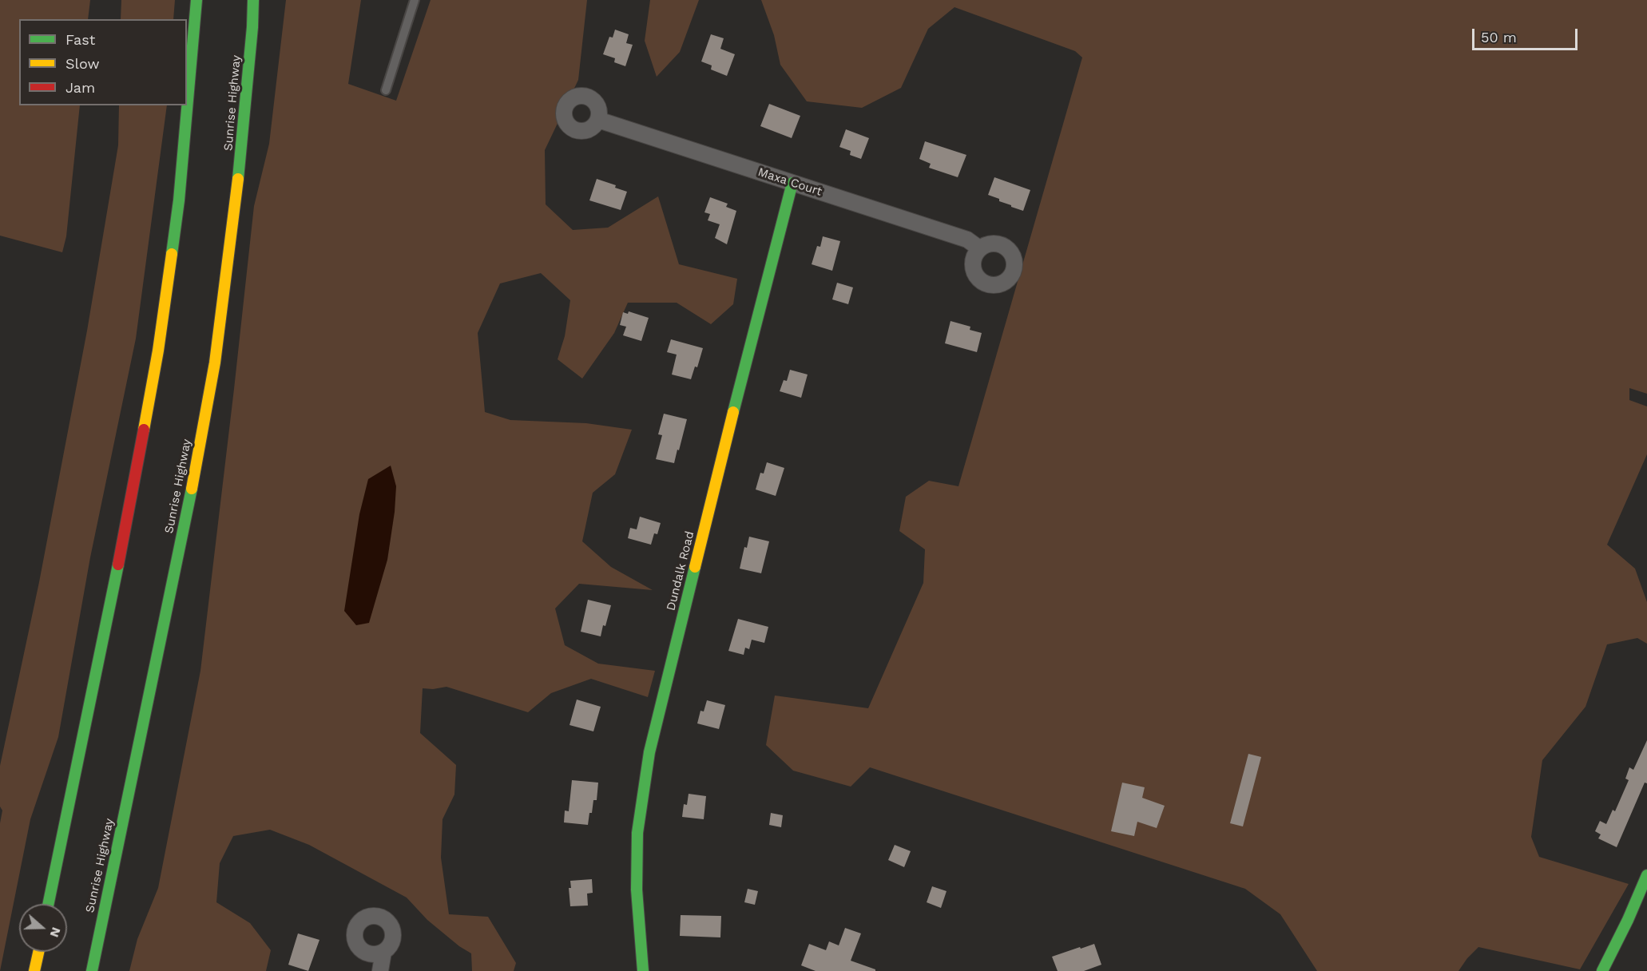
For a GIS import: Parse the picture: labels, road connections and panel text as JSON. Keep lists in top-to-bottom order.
{
  "streets": {
    "main road": ["Sunrise Highway", "Dundalk Road"],
    "street": ["Maxa Court"]
  },
  "crossings": [
    ["Maxa Court", "Dundalk Road"]
  ],
  "legend": ["Fast", "Slow", "Jam"],
  "scale_bar": "50 m",
  "north": "right"
}
